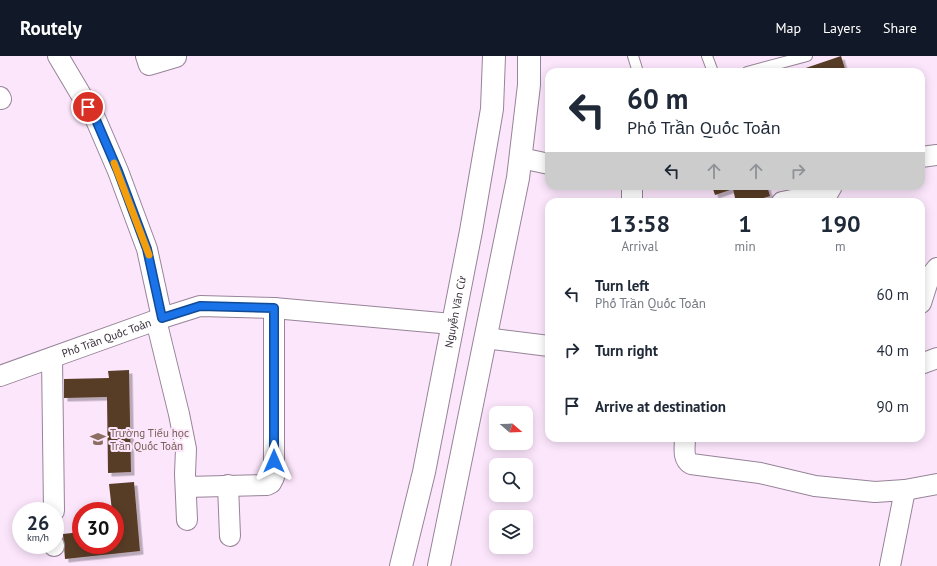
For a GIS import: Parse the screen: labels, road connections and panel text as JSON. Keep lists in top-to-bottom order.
{
  "streets": {
    "main road": ["Nguyễn Văn Cừ"],
    "street": ["Phố Trần Quốc Toản"]
  },
  "crossings": [
    ["Nguyễn Văn Cừ", "Phố Trần Quốc Toản"]
  ],
  "places": {
    "school or university": ["Trường Tiểu học Trần Quốc Toản"]
  },
  "north": "right",
  "page": {
    "header": "Routely",
    "nav": ["Map", "Layers", "Share"],
    "turn": ["60 m", "Phố Trần Quốc Toản"],
    "eta": [
      "13:58",
      "Arrival",
      "1",
      "min",
      "190",
      "m"
    ],
    "list": [
      {
        "name": "Turn left",
        "note": "Phố Trần Quốc Toản",
        "value": "60 m"
      },
      {
        "name": "Turn right",
        "value": "40 m"
      },
      {
        "name": "Arrive at destination",
        "value": "90 m"
      }
    ],
    "speed": "26 km/h",
    "limit": "30"
  }
}
